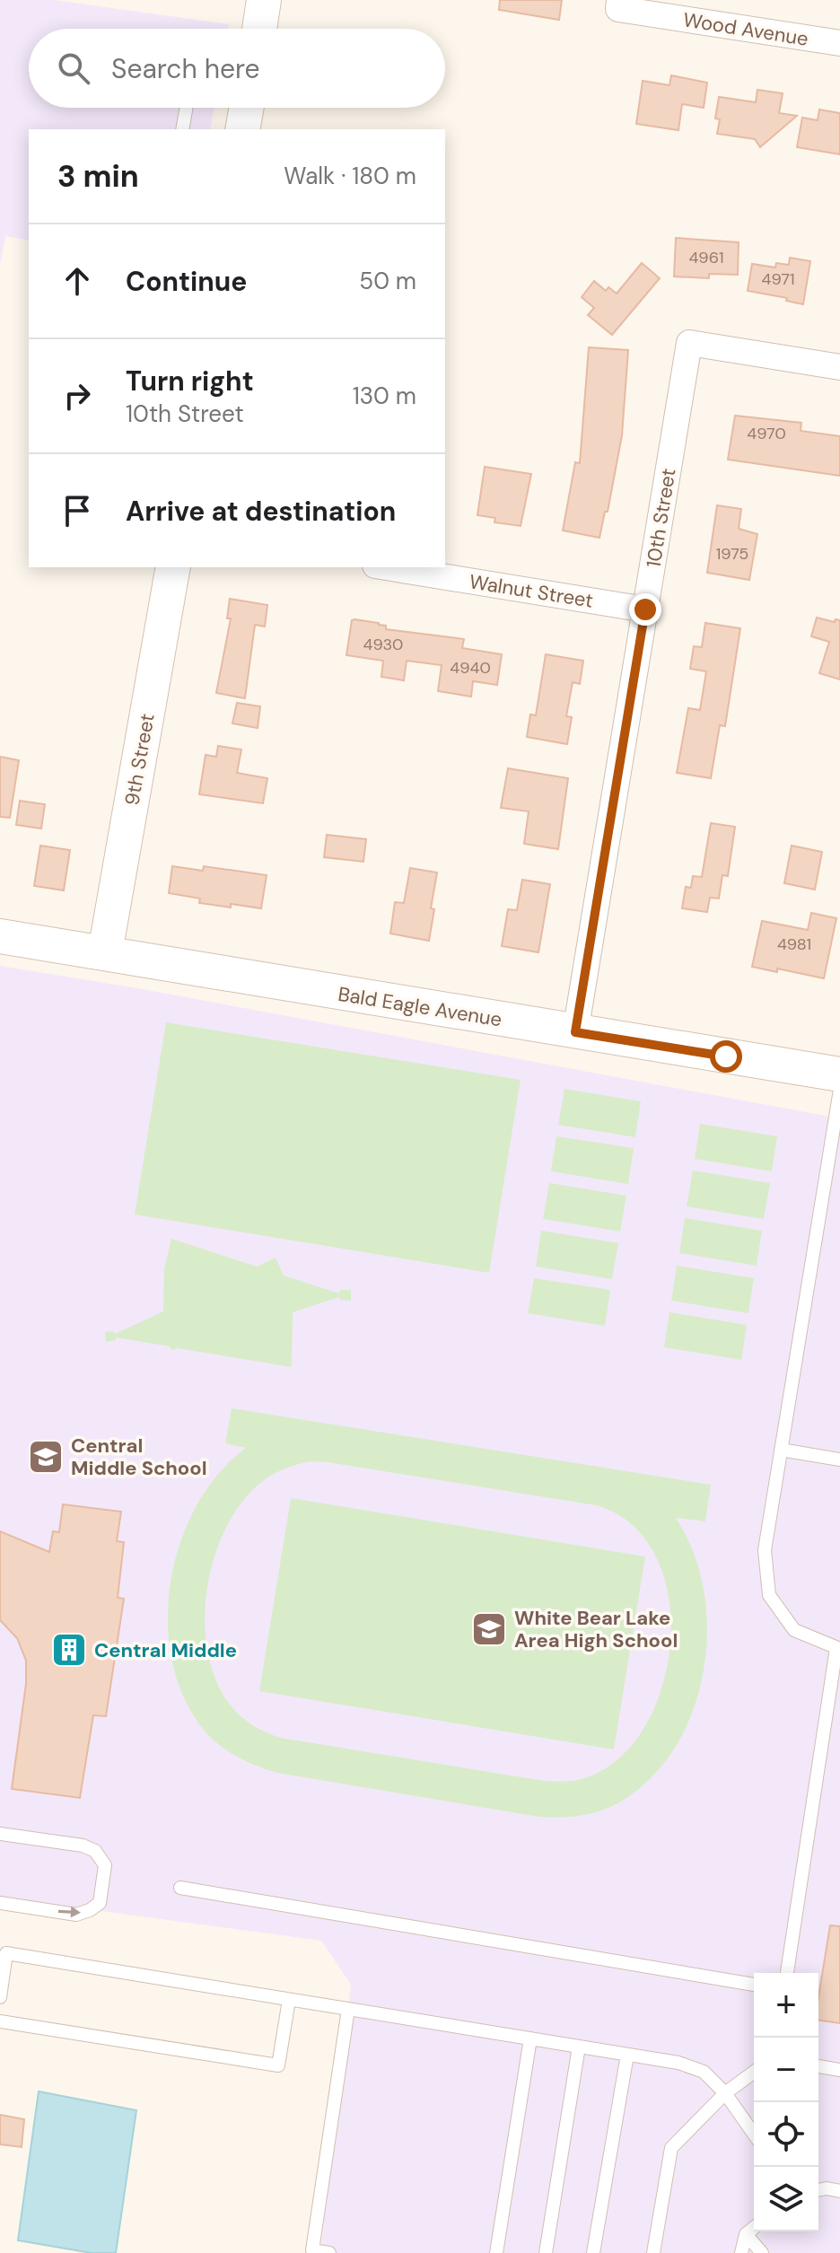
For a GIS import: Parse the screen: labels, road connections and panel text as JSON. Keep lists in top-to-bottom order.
{
  "streets": {
    "street": [
      "Wood Avenue",
      "10th Street",
      "Walnut Street",
      "9th Street",
      "Bald Eagle Avenue"
    ]
  },
  "crossings": [
    ["10th Street", "Walnut Street"],
    ["10th Street", "Bald Eagle Avenue"],
    ["9th Street", "Bald Eagle Avenue"]
  ],
  "places": {
    "school or university": ["Central Middle School", "White Bear Lake Area High School"],
    "building": ["Central Middle"]
  },
  "house_numbers": [
    "4961",
    "4971",
    "4970",
    "1975",
    "4930",
    "4940",
    "4981"
  ],
  "page": {
    "search": "Search here",
    "heading": ["3 min", "Walk · 180 m"],
    "list": [
      ["Continue", "50 m"],
      ["Turn right", "10th Street", "130 m"],
      "Arrive at destination"
    ],
    "map_buttons": ["+", "−"]
  }
}
